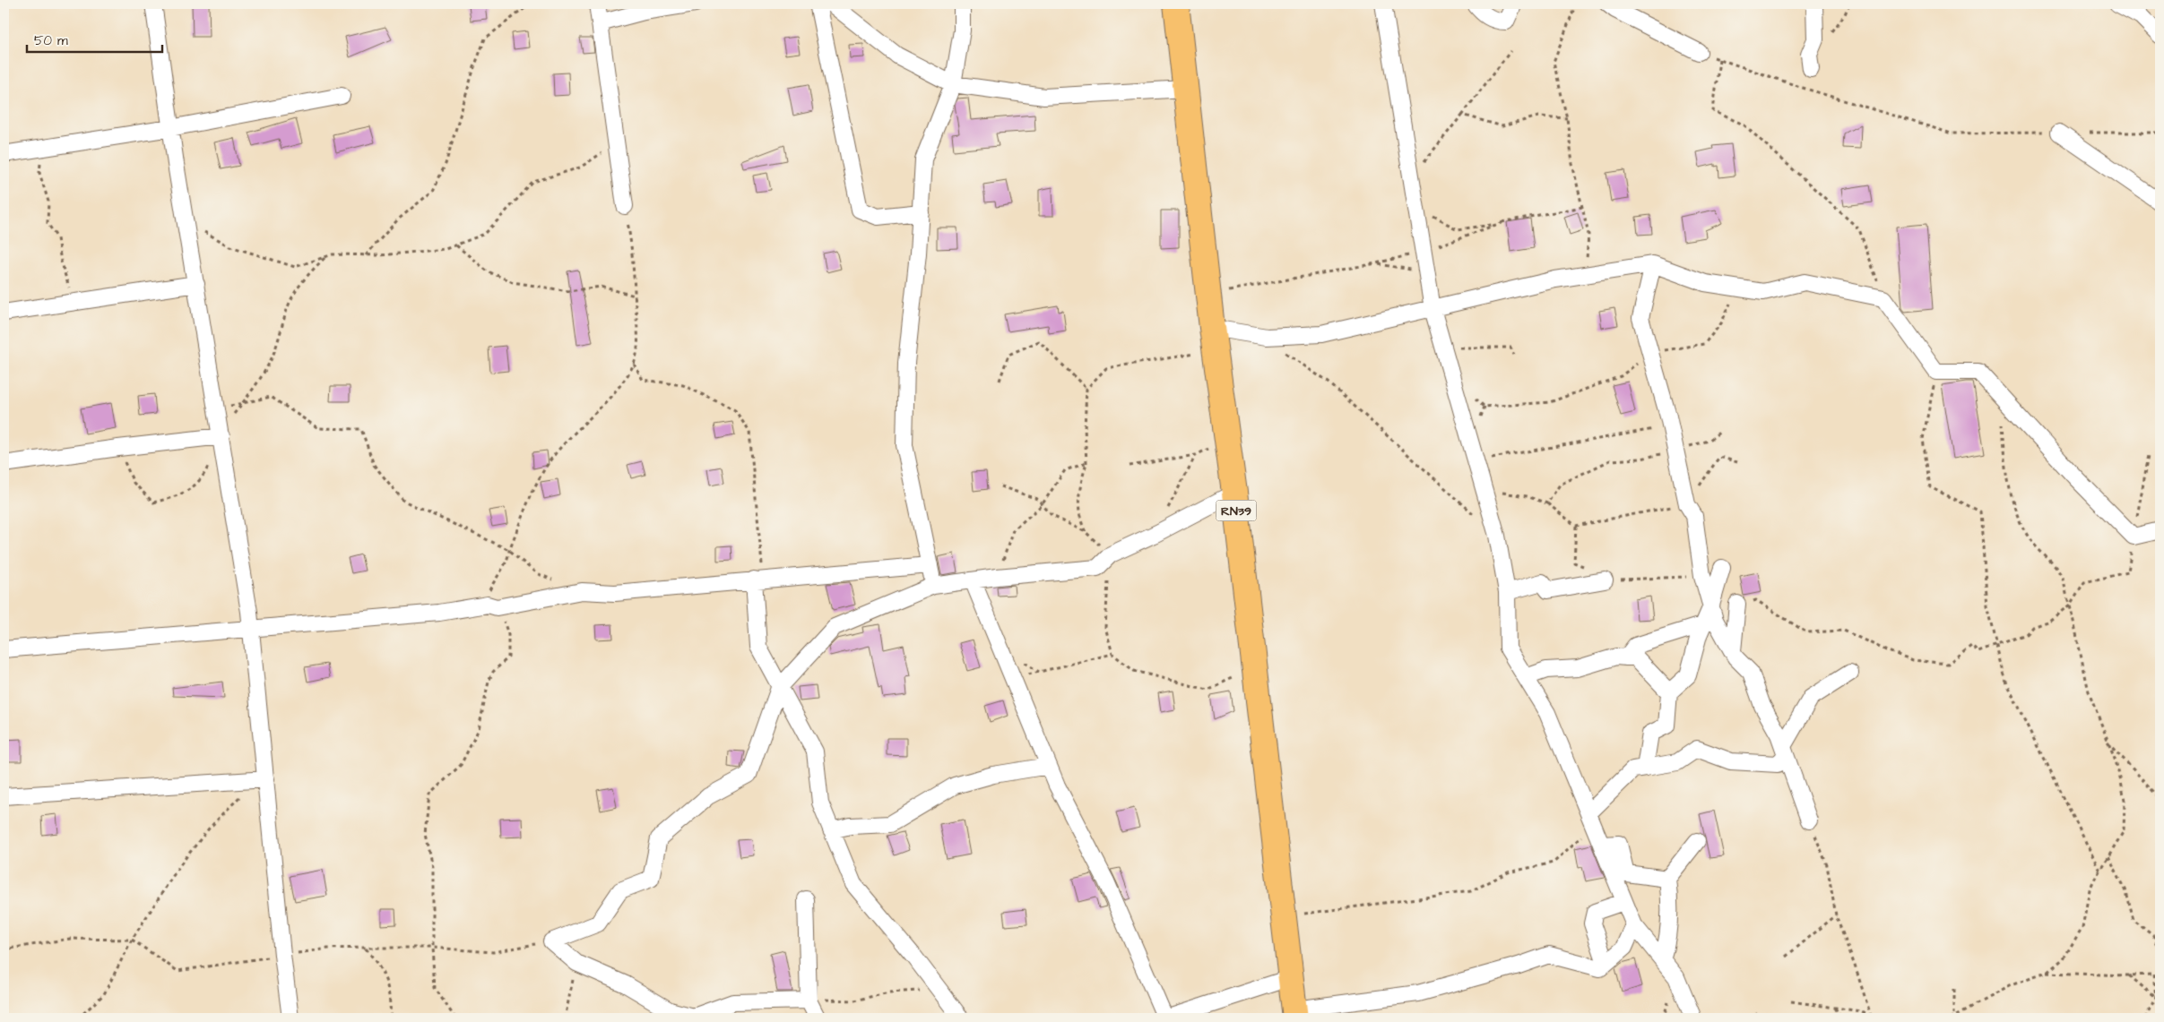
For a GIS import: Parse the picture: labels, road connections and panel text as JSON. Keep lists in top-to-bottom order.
{
  "streets": {
    "highway": ["RN39"]
  },
  "scale_bar": "50 m"
}
